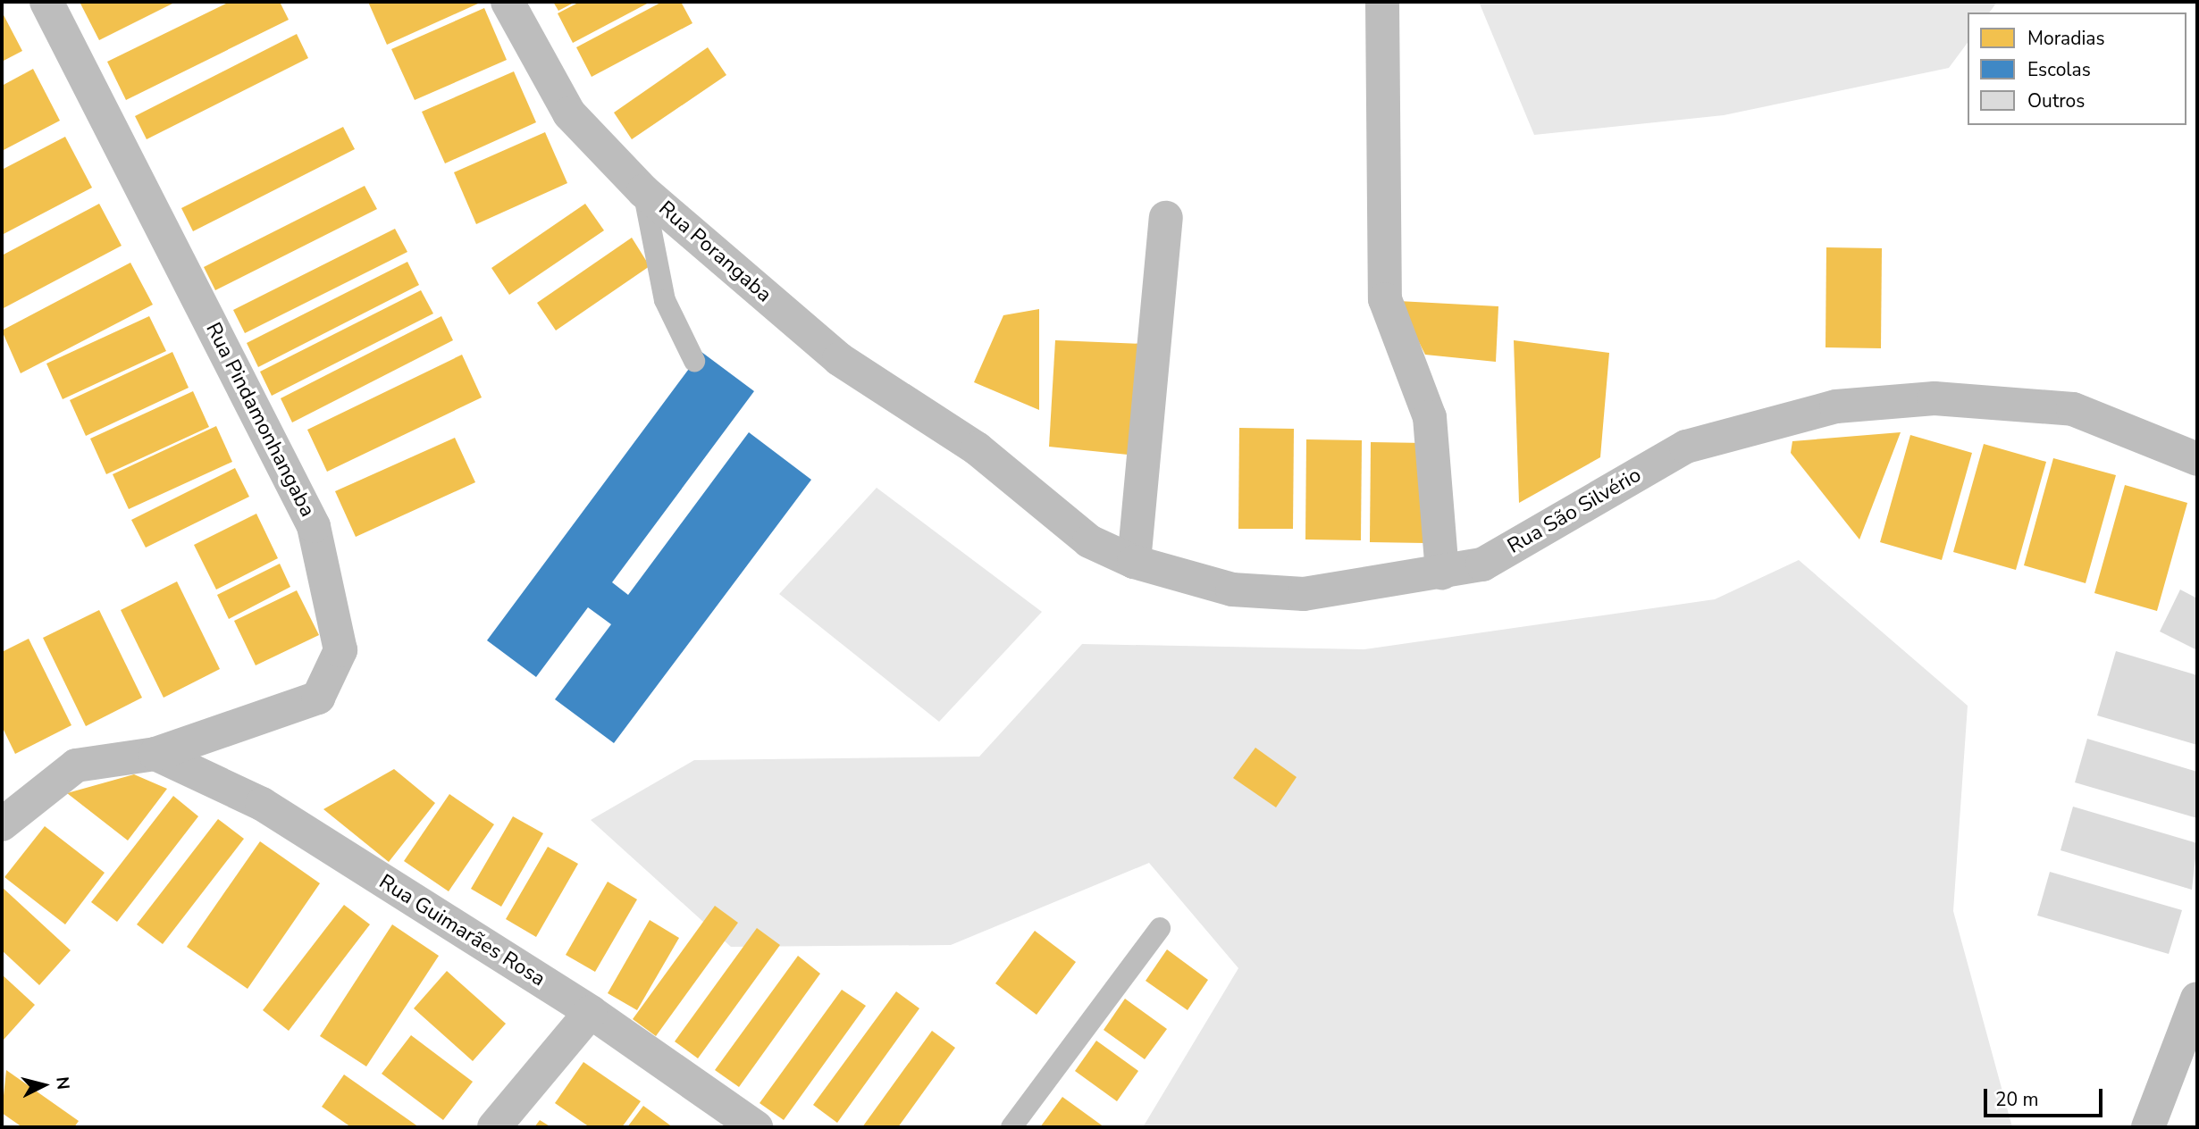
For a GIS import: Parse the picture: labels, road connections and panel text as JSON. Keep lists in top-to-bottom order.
{
  "streets": {
    "street": [
      "Rua Porangaba",
      "Rua Pindamonhangaba",
      "Rua São Silvério",
      "Rua Guimarães Rosa"
    ]
  },
  "crossings": [
    ["Rua Porangaba", "Rua São Silvério"],
    ["Rua Pindamonhangaba", "Rua Guimarães Rosa"]
  ],
  "legend": ["Moradias", "Escolas", "Outros"],
  "scale_bar": "20 m",
  "north": "right"
}
